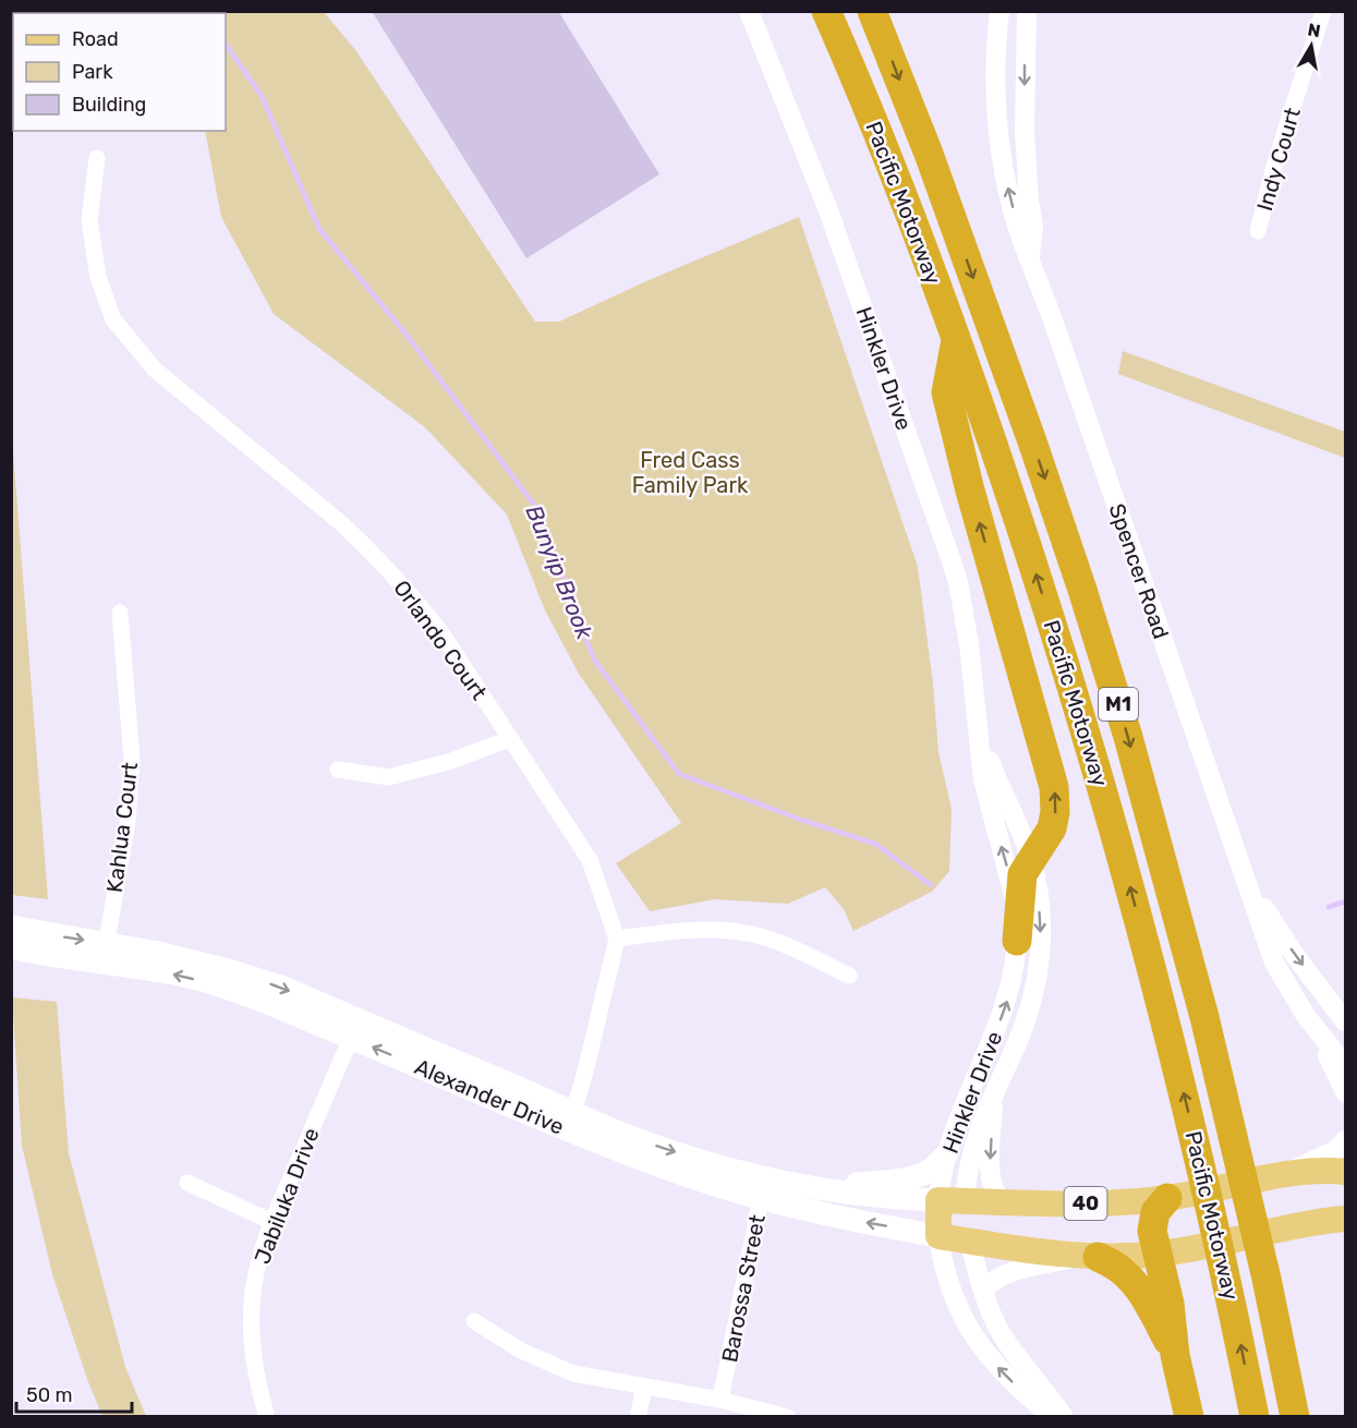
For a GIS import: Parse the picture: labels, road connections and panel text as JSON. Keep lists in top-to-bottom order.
{
  "streets": {
    "highway": ["Pacific Motorway", "M1"],
    "main road": ["Hinkler Drive", "Alexander Drive", "40"],
    "street": [
      "Indy Court",
      "Spencer Road",
      "Orlando Court",
      "Kahlua Court",
      "Jabiluka Drive",
      "Barossa Street"
    ]
  },
  "crossings": [
    ["Hinkler Drive", "Alexander Drive"],
    ["Hinkler Drive", "40"],
    ["Kahlua Court", "Alexander Drive"],
    ["Alexander Drive", "Jabiluka Drive"],
    ["Alexander Drive", "40"],
    ["Alexander Drive", "Barossa Street"]
  ],
  "water": ["Bunyip Brook"],
  "parks": ["Fred Cass Family Park"],
  "legend": ["Road", "Park", "Building"],
  "scale_bar": "50 m",
  "north": "top"
}
